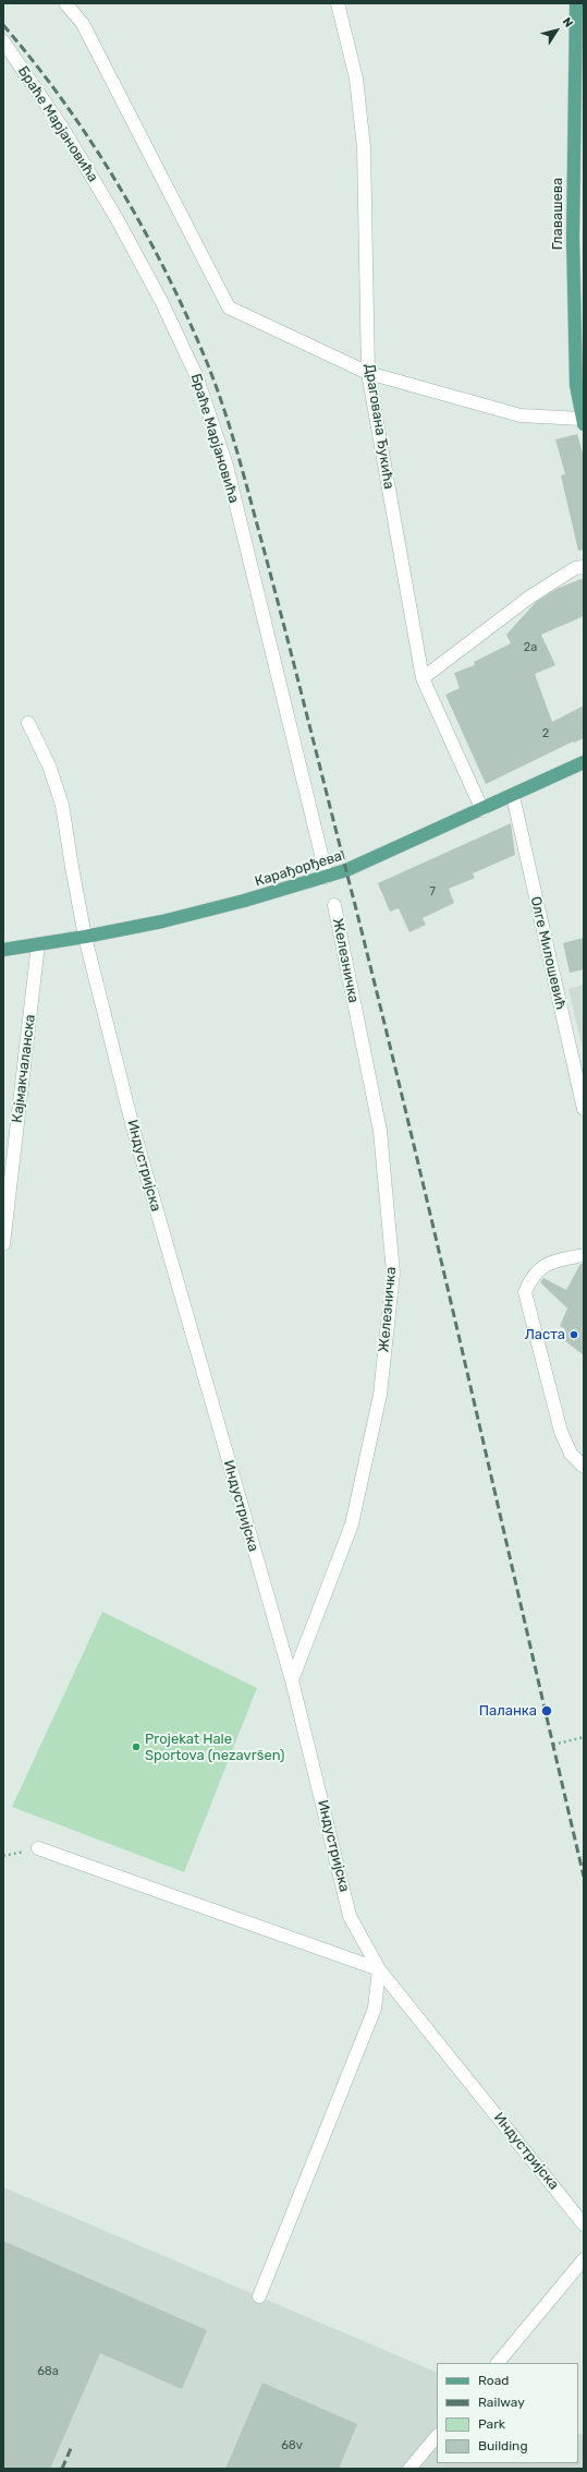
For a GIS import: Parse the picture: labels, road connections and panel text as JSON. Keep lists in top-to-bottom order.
{
  "streets": {
    "main road": ["Главашева", "Карађорђева"],
    "street": [
      "Браће Марјановића",
      "Драгована Ђукића",
      "Олге Милошевић",
      "Железничка",
      "Кајмакчаланска",
      "Индустријска"
    ]
  },
  "crossings": [
    ["Браће Марјановића", "Карађорђева"],
    ["Драгована Ђукића", "Карађорђева"],
    ["Карађорђева", "Олге Милошевић"],
    ["Карађорђева", "Кајмакчаланска"],
    ["Карађорђева", "Индустријска"],
    ["Железничка", "Индустријска"]
  ],
  "places": ["Ласта", "Паланка", "Projekat Hale Sportova (nezavršen)"],
  "house_numbers": [
    "2a",
    "2",
    "7",
    "68a",
    "68v"
  ],
  "legend": [
    "Road",
    "Railway",
    "Park",
    "Building"
  ],
  "north": "top right"
}
